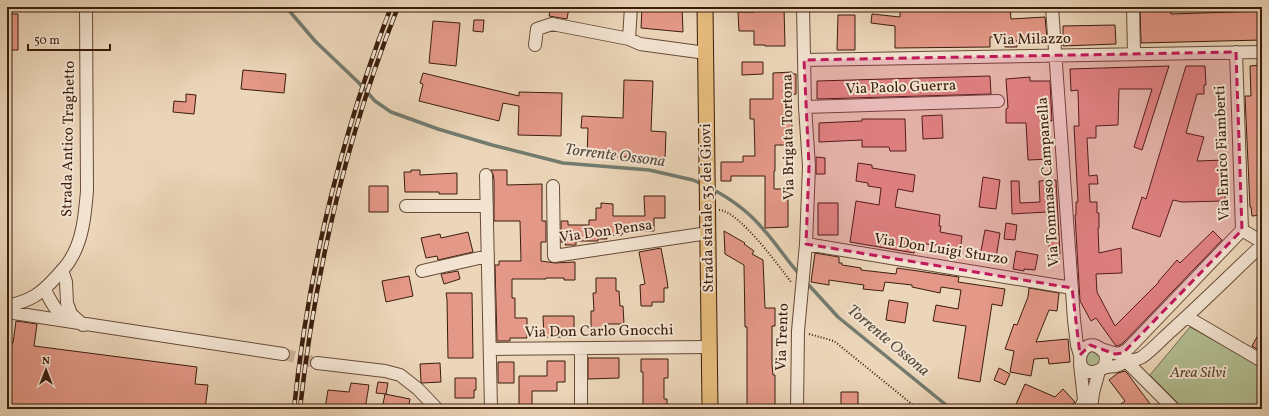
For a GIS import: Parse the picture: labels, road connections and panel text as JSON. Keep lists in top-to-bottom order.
{
  "streets": {
    "main road": ["Strada statale 35 dei Giovi"],
    "street": [
      "Via Milazzo",
      "Via Paolo Guerra",
      "Via Brigata Tortona",
      "Strada Antico Traghetto",
      "Via Enrico Fiamberti",
      "Via Tommaso Campanella",
      "Via Don Pensa",
      "Via Don Luigi Sturzo",
      "Via Don Carlo Gnocchi",
      "Via Trento"
    ]
  },
  "crossings": [
    ["Via Milazzo", "Via Brigata Tortona"],
    ["Via Milazzo", "Via Enrico Fiamberti"],
    ["Via Milazzo", "Via Tommaso Campanella"],
    ["Via Paolo Guerra", "Via Brigata Tortona"],
    ["Via Brigata Tortona", "Via Don Luigi Sturzo"],
    ["Via Brigata Tortona", "Via Trento"],
    ["Via Tommaso Campanella", "Via Don Luigi Sturzo"],
    ["Strada statale 35 dei Giovi", "Via Don Pensa"],
    ["Strada statale 35 dei Giovi", "Via Don Carlo Gnocchi"]
  ],
  "water": ["Torrente Ossona"],
  "parks": ["Area Silvi"],
  "scale_bar": "50 m",
  "north": "top"
}
